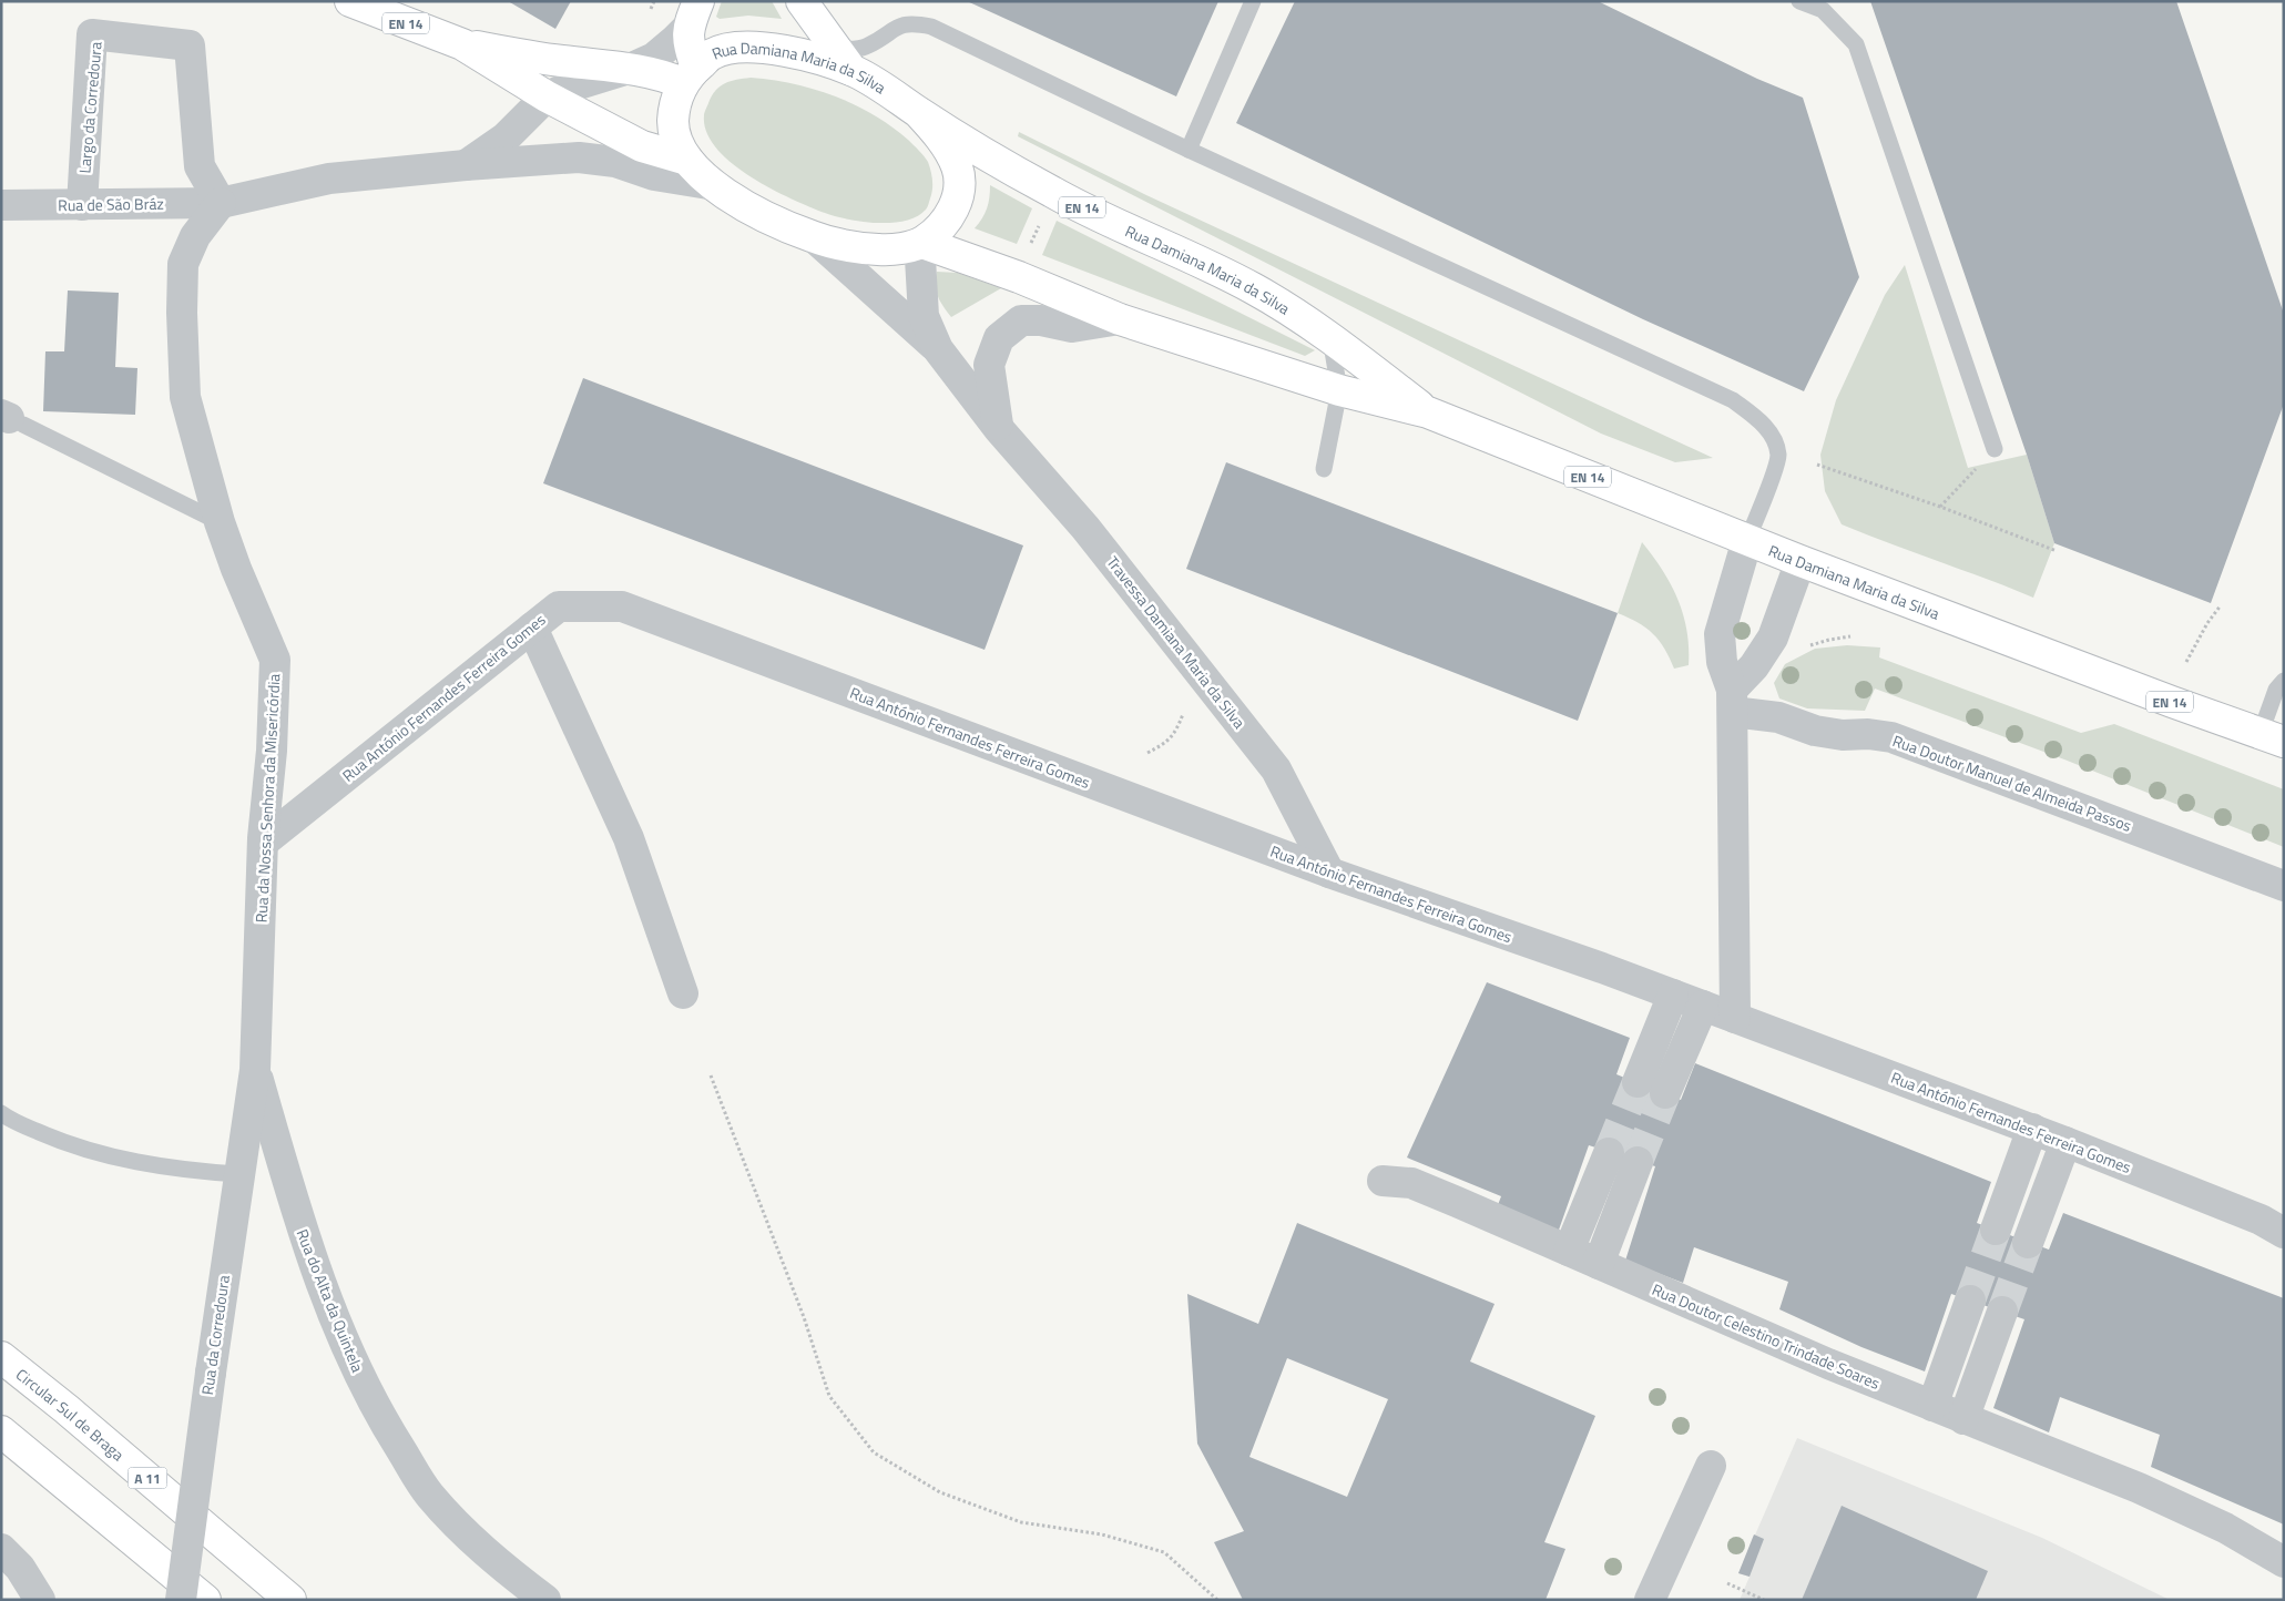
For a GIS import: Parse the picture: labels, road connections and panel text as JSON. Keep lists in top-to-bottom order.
{
  "streets": {
    "main road": [
      "EN 14",
      "Rua Damiana Maria da Silva",
      "Circular Sul de Braga",
      "A 11"
    ],
    "street": [
      "Largo da Corredoura",
      "Rua de São Bráz",
      "Travessa Damiana Maria da Silva",
      "Rua António Fernandes Ferreira Gomes",
      "Rua Doutor Manuel de Almeida Passos",
      "Rua da Nossa Senhora da Misericórdia",
      "Rua do Alta da Quintela",
      "Rua da Corredoura",
      "Rua Doutor Celestino Trindade Soares"
    ]
  },
  "crossings": [
    ["Rua Damiana Maria da Silva", "Travessa Damiana Maria da Silva"],
    ["Largo da Corredoura", "Rua de São Bráz"],
    ["Largo da Corredoura", "Rua da Nossa Senhora da Misericórdia"],
    ["Rua de São Bráz", "Rua da Nossa Senhora da Misericórdia"],
    ["Travessa Damiana Maria da Silva", "Rua António Fernandes Ferreira Gomes"],
    ["Rua António Fernandes Ferreira Gomes", "Rua da Nossa Senhora da Misericórdia"],
    ["Rua da Nossa Senhora da Misericórdia", "Rua do Alta da Quintela"],
    ["Rua da Nossa Senhora da Misericórdia", "Rua da Corredoura"],
    ["Rua do Alta da Quintela", "Rua da Corredoura"]
  ]
}
